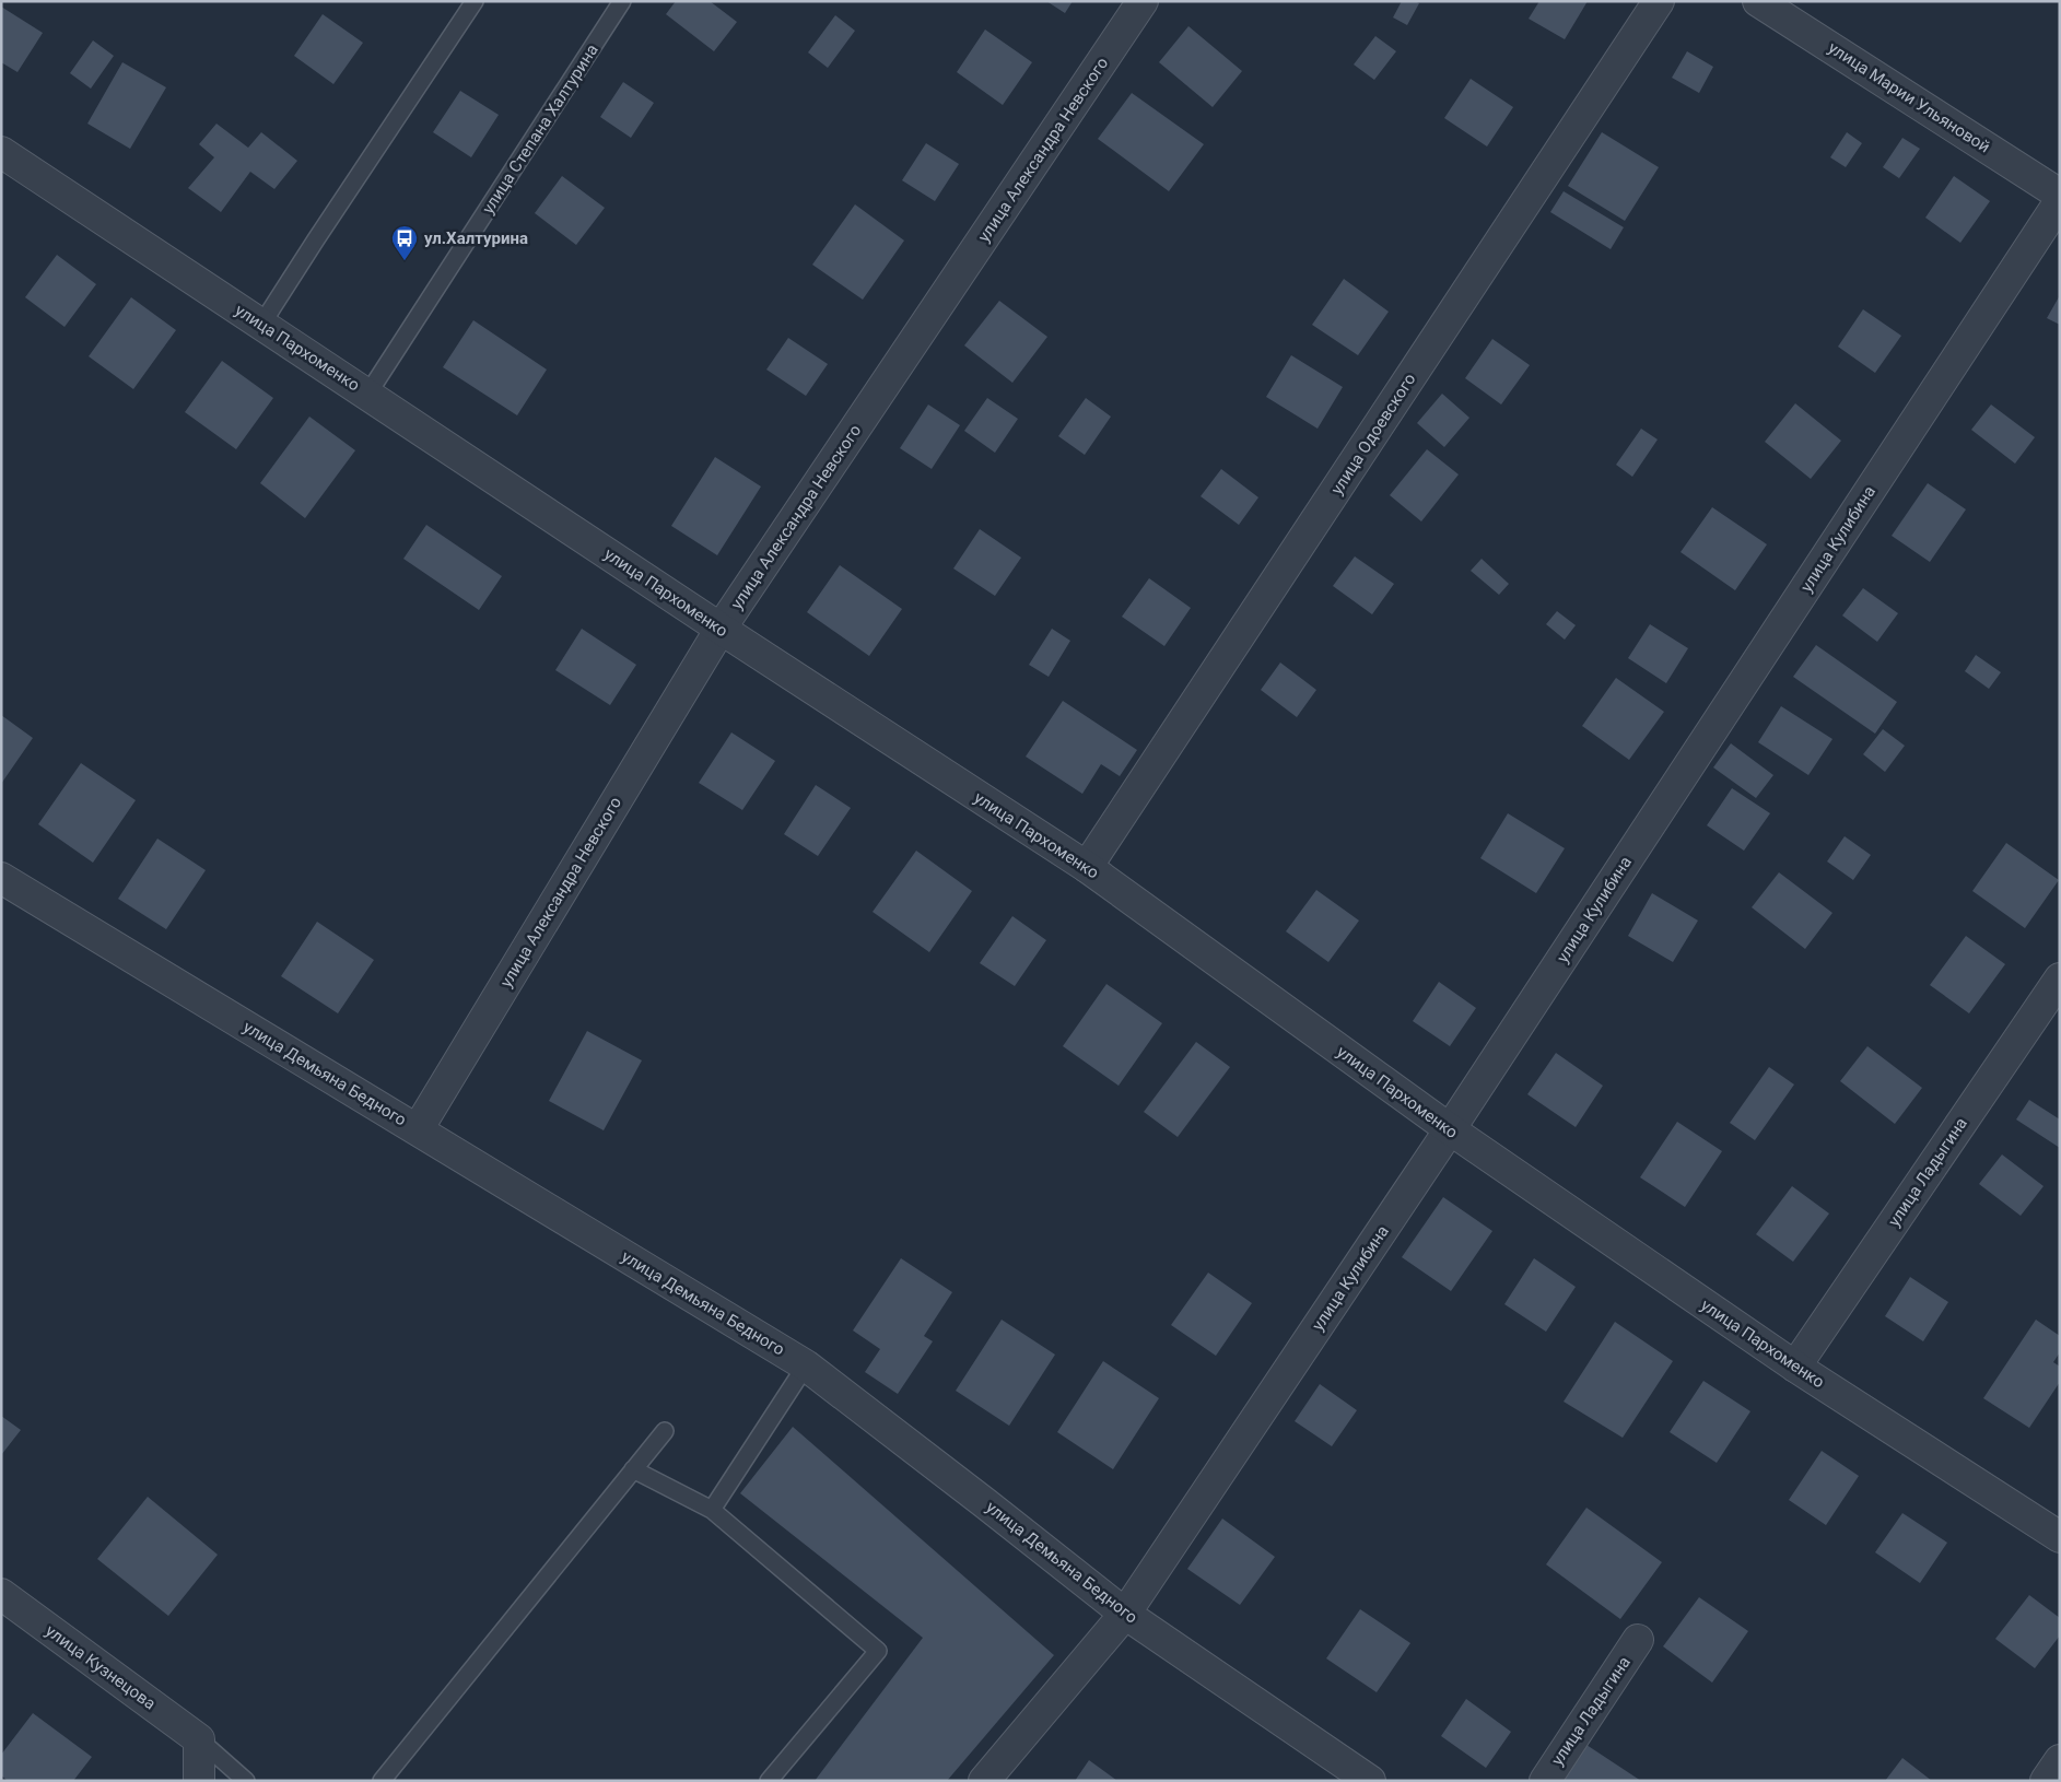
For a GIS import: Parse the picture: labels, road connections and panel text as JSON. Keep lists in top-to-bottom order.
{
  "streets": {
    "street": [
      "улица Марии Ульяновой",
      "улица Александра Невского",
      "улица Пархоменко",
      "улица Одоевского",
      "улица Кулибина",
      "улица Демьяна Бедного",
      "улица Ладыгина",
      "улица Кузнецова"
    ],
    "lane": ["улица Степана Халтурина"]
  },
  "crossings": [
    ["улица Степана Халтурина", "улица Пархоменко"],
    ["улица Александра Невского", "улица Пархоменко"],
    ["улица Александра Невского", "улица Демьяна Бедного"],
    ["улица Пархоменко", "улица Одоевского"],
    ["улица Пархоменко", "улица Кулибина"],
    ["улица Пархоменко", "улица Ладыгина"],
    ["улица Кулибина", "улица Демьяна Бедного"]
  ],
  "places": {
    "bus stop": ["ул.Халтурина"]
  }
}
